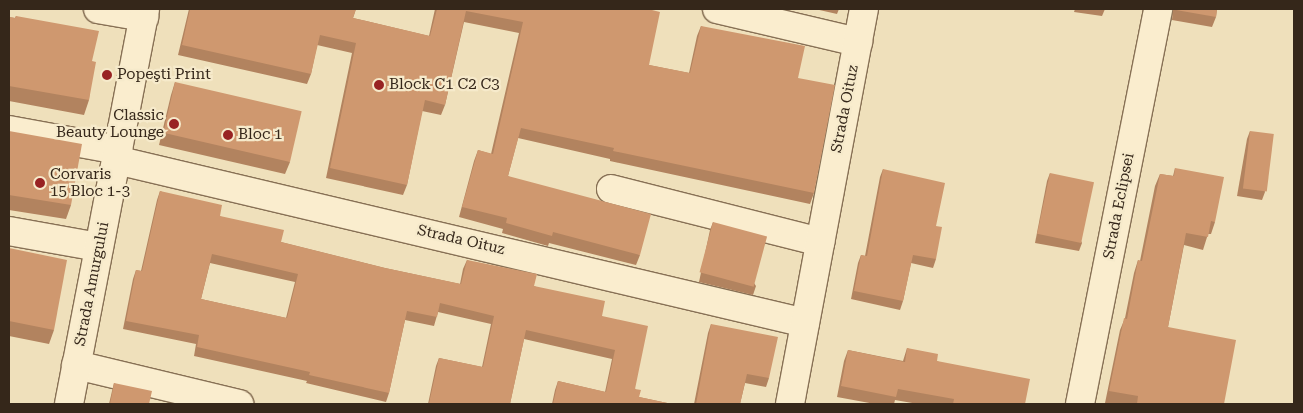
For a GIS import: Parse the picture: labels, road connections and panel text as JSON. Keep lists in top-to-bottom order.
{
  "streets": {
    "street": ["Strada Oituz", "Strada Eclipsei", "Strada Amurgului"]
  },
  "crossings": [
    ["Strada Oituz", "Strada Amurgului"]
  ],
  "places": [
    "Popeşti Print",
    "Block C1 C2 C3",
    "Classic Beauty Lounge",
    "Bloc 1",
    "Corvaris 15 Bloc 1-3"
  ]
}
